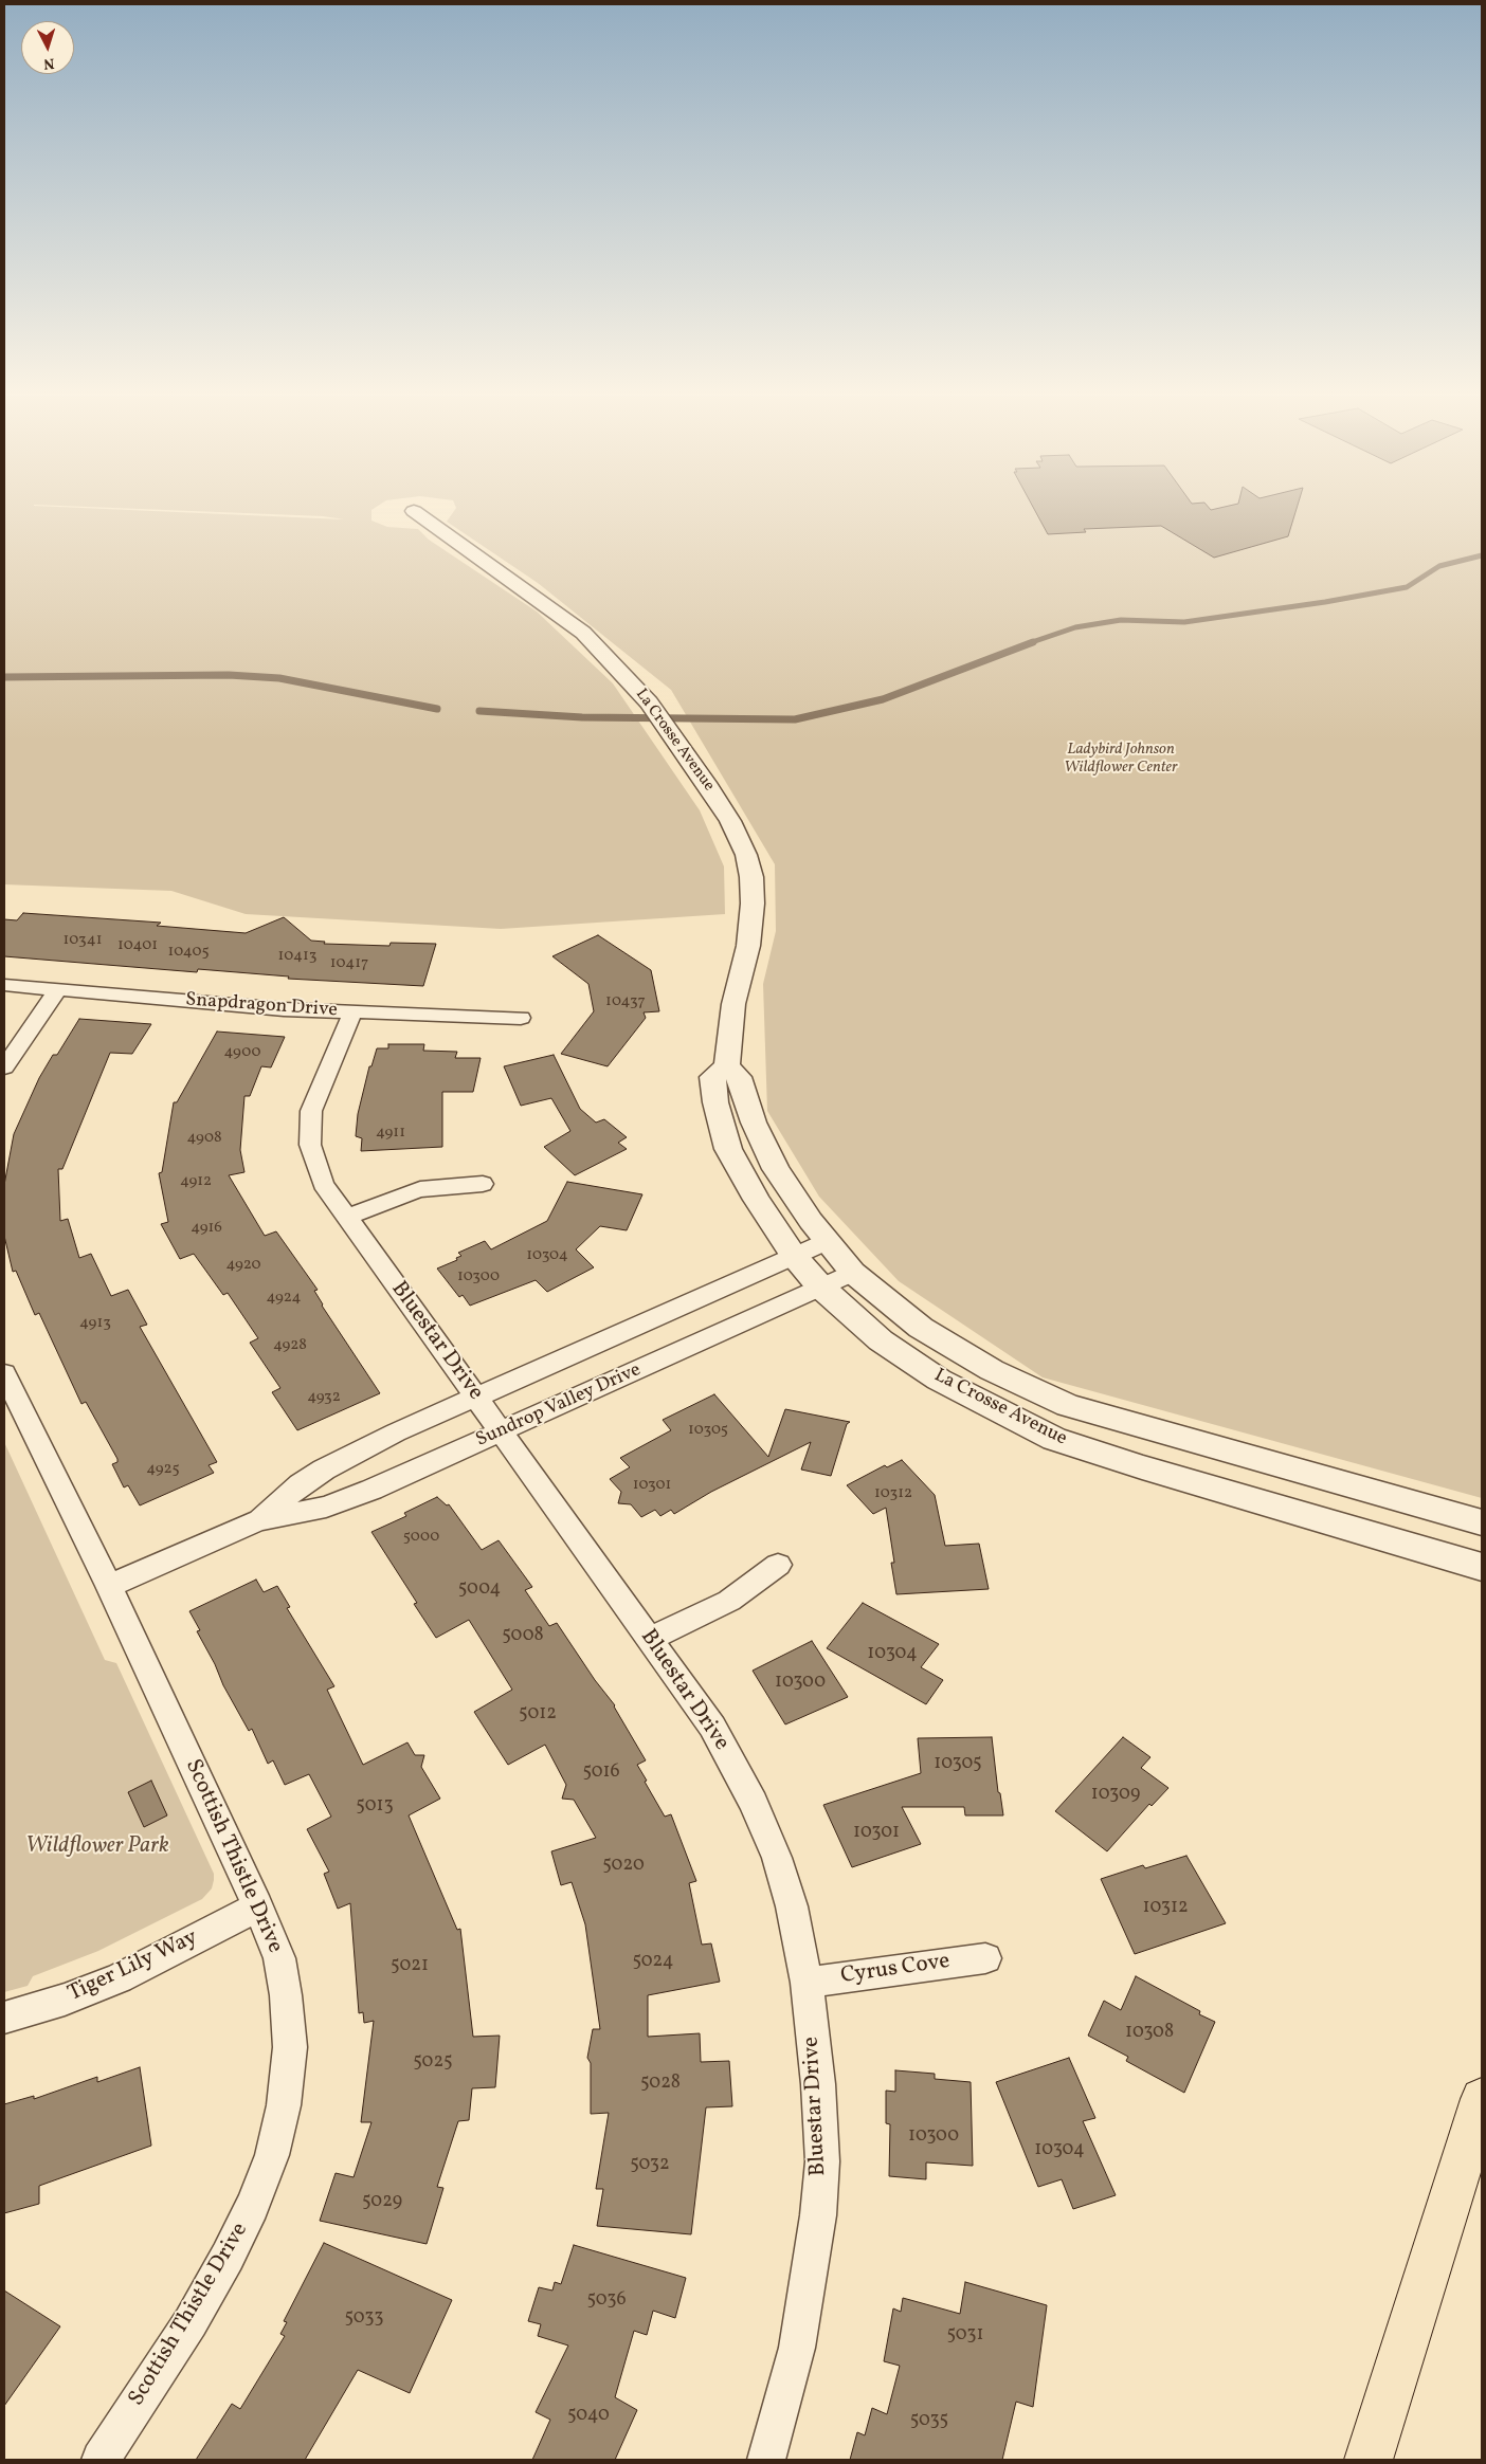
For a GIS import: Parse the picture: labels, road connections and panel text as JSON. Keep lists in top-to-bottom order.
{
  "streets": {
    "street": [
      "La Crosse Avenue",
      "Snapdragon Drive",
      "Bluestar Drive",
      "Sundrop Valley Drive",
      "Scottish Thistle Drive",
      "Tiger Lily Way",
      "Cyrus Cove"
    ]
  },
  "crossings": [
    ["La Crosse Avenue", "Sundrop Valley Drive"],
    ["Snapdragon Drive", "Bluestar Drive"],
    ["Bluestar Drive", "Sundrop Valley Drive"],
    ["Bluestar Drive", "Cyrus Cove"],
    ["Sundrop Valley Drive", "Scottish Thistle Drive"],
    ["Scottish Thistle Drive", "Tiger Lily Way"]
  ],
  "parks": ["Ladybird Johnson Wildflower Center", "Wildflower Park"],
  "house_numbers": [
    "10341",
    "10401",
    "10405",
    "10413",
    "10417",
    "10437",
    "4900",
    "4911",
    "4908",
    "4912",
    "4916",
    "10304",
    "4920",
    "10300",
    "4924",
    "4913",
    "4928",
    "4932",
    "10305",
    "4925",
    "10301",
    "10312",
    "5000",
    "5004",
    "5008",
    "10304",
    "10300",
    "5012",
    "10305",
    "5016",
    "10309",
    "5013",
    "10301",
    "5020",
    "10312",
    "5024",
    "5021",
    "10308",
    "5025",
    "5028",
    "10300",
    "10304",
    "5032",
    "5029",
    "5036",
    "5033",
    "5031",
    "5040",
    "5035"
  ],
  "north": "bottom"
}
